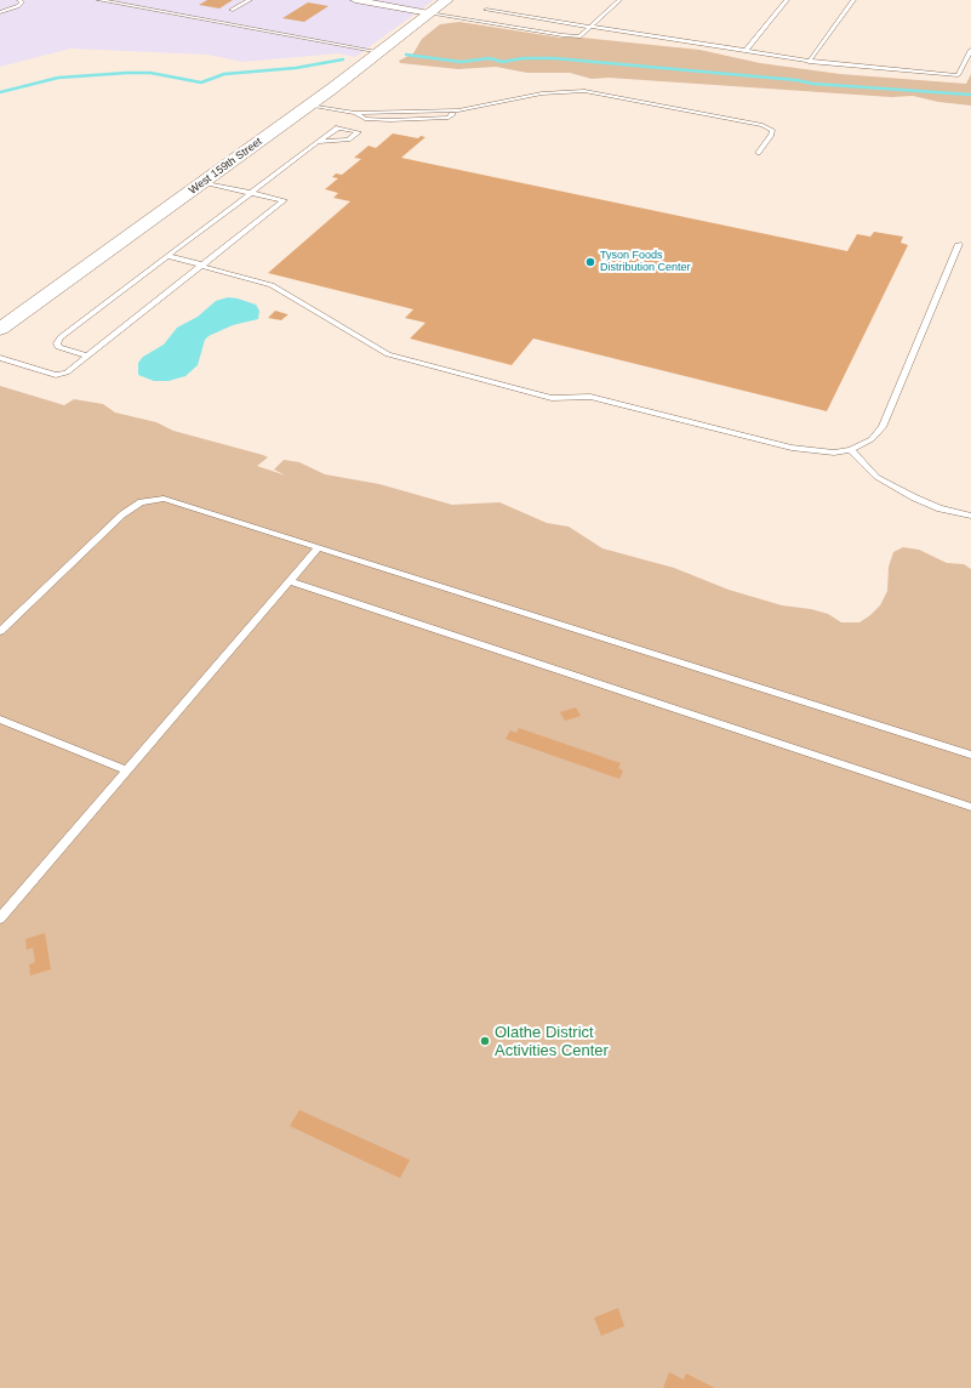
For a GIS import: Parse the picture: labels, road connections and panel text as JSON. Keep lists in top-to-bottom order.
{
  "streets": {
    "street": ["West 159th Street"]
  },
  "places": ["Tyson Foods Distribution Center", "Olathe District Activities Center"]
}
